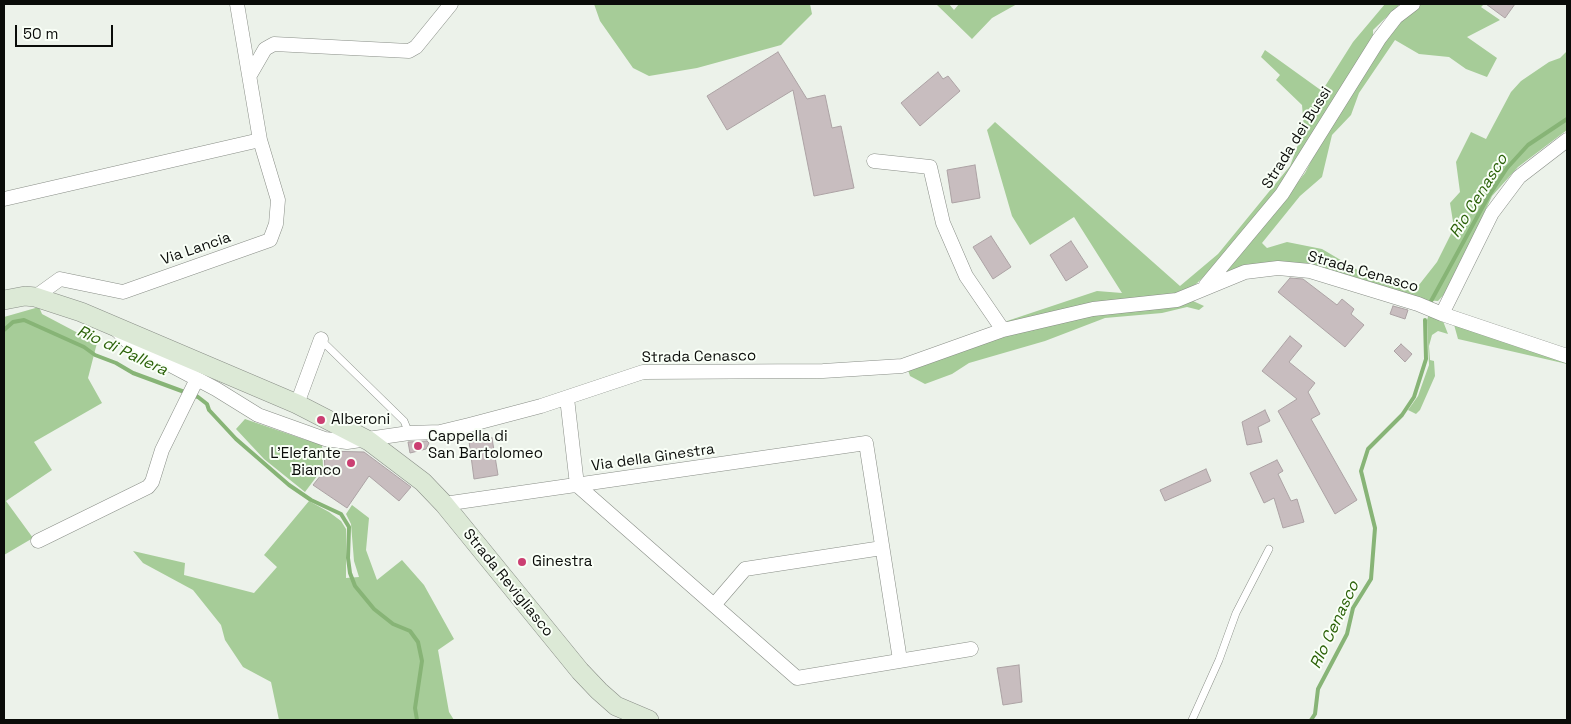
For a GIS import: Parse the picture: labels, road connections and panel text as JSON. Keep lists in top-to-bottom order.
{
  "streets": {
    "street": [
      "Strada dei Bussi",
      "Via Lancia",
      "Strada Cenasco",
      "Via della Ginestra",
      "Strada Revigliasco"
    ]
  },
  "crossings": [
    ["Strada dei Bussi", "Strada Cenasco"],
    ["Via Lancia", "Strada Revigliasco"],
    ["Strada Cenasco", "Strada Revigliasco"],
    ["Via della Ginestra", "Strada Revigliasco"]
  ],
  "water": ["Rio Cenasco", "Rio di Pallera", "RIo Cenasco"],
  "places": [
    "Alberoni",
    "Cappella di San Bartolomeo",
    "L'Elefante Bianco",
    "Ginestra"
  ],
  "scale_bar": "50 m"
}
